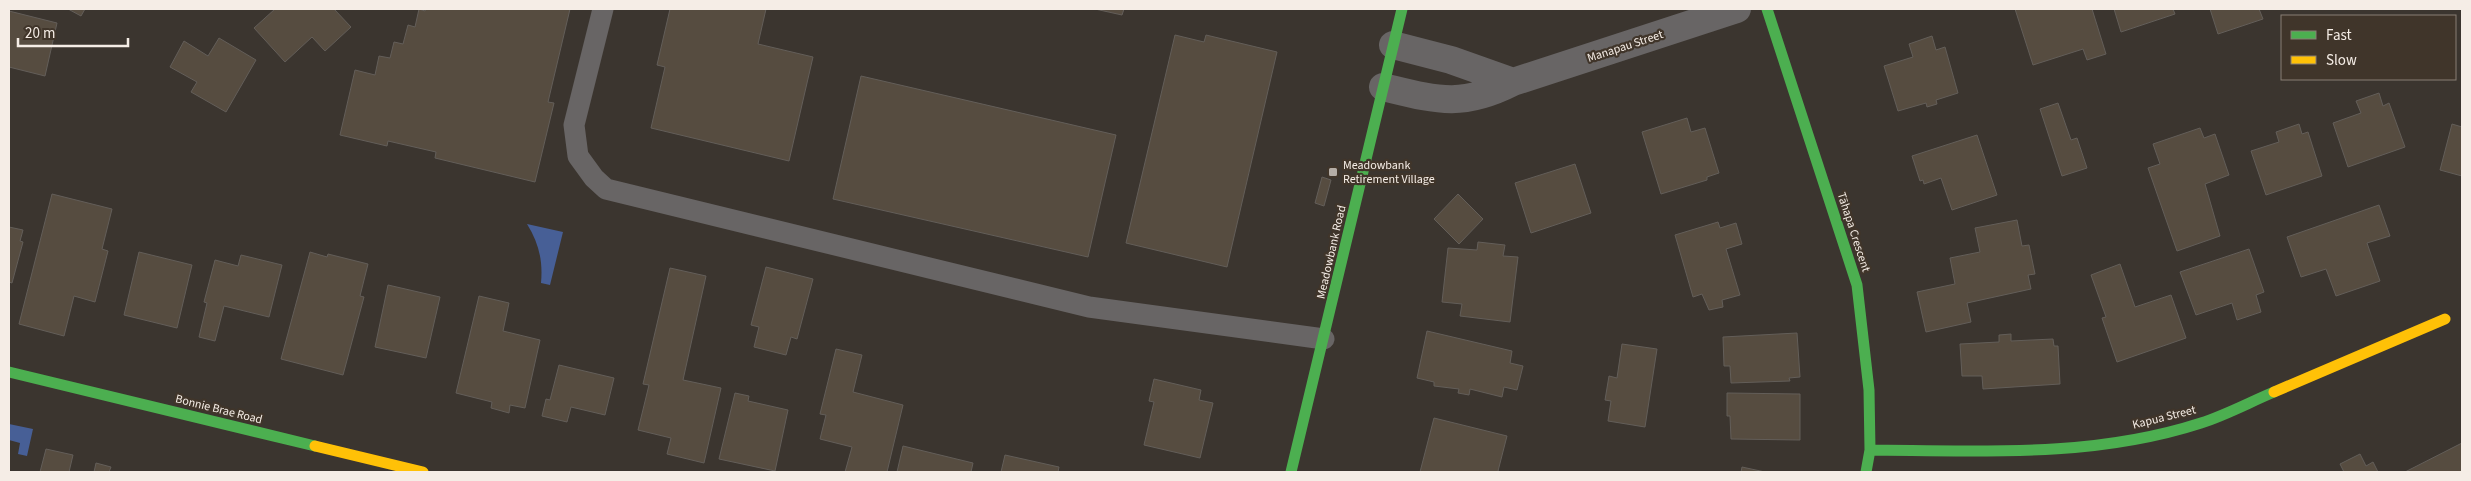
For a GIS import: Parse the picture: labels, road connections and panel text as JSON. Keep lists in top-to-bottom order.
{
  "streets": {
    "street": [
      "Manapau Street",
      "Tāhapa Crescent",
      "Meadowbank Road",
      "Bonnie Brae Road",
      "Kapua Street"
    ]
  },
  "crossings": [
    ["Manapau Street", "Meadowbank Road"],
    ["Tāhapa Crescent", "Kapua Street"]
  ],
  "places": {
    "transit": ["Meadowbank Retirement Village"]
  },
  "legend": ["Fast", "Slow"],
  "scale_bar": "20 m"
}
